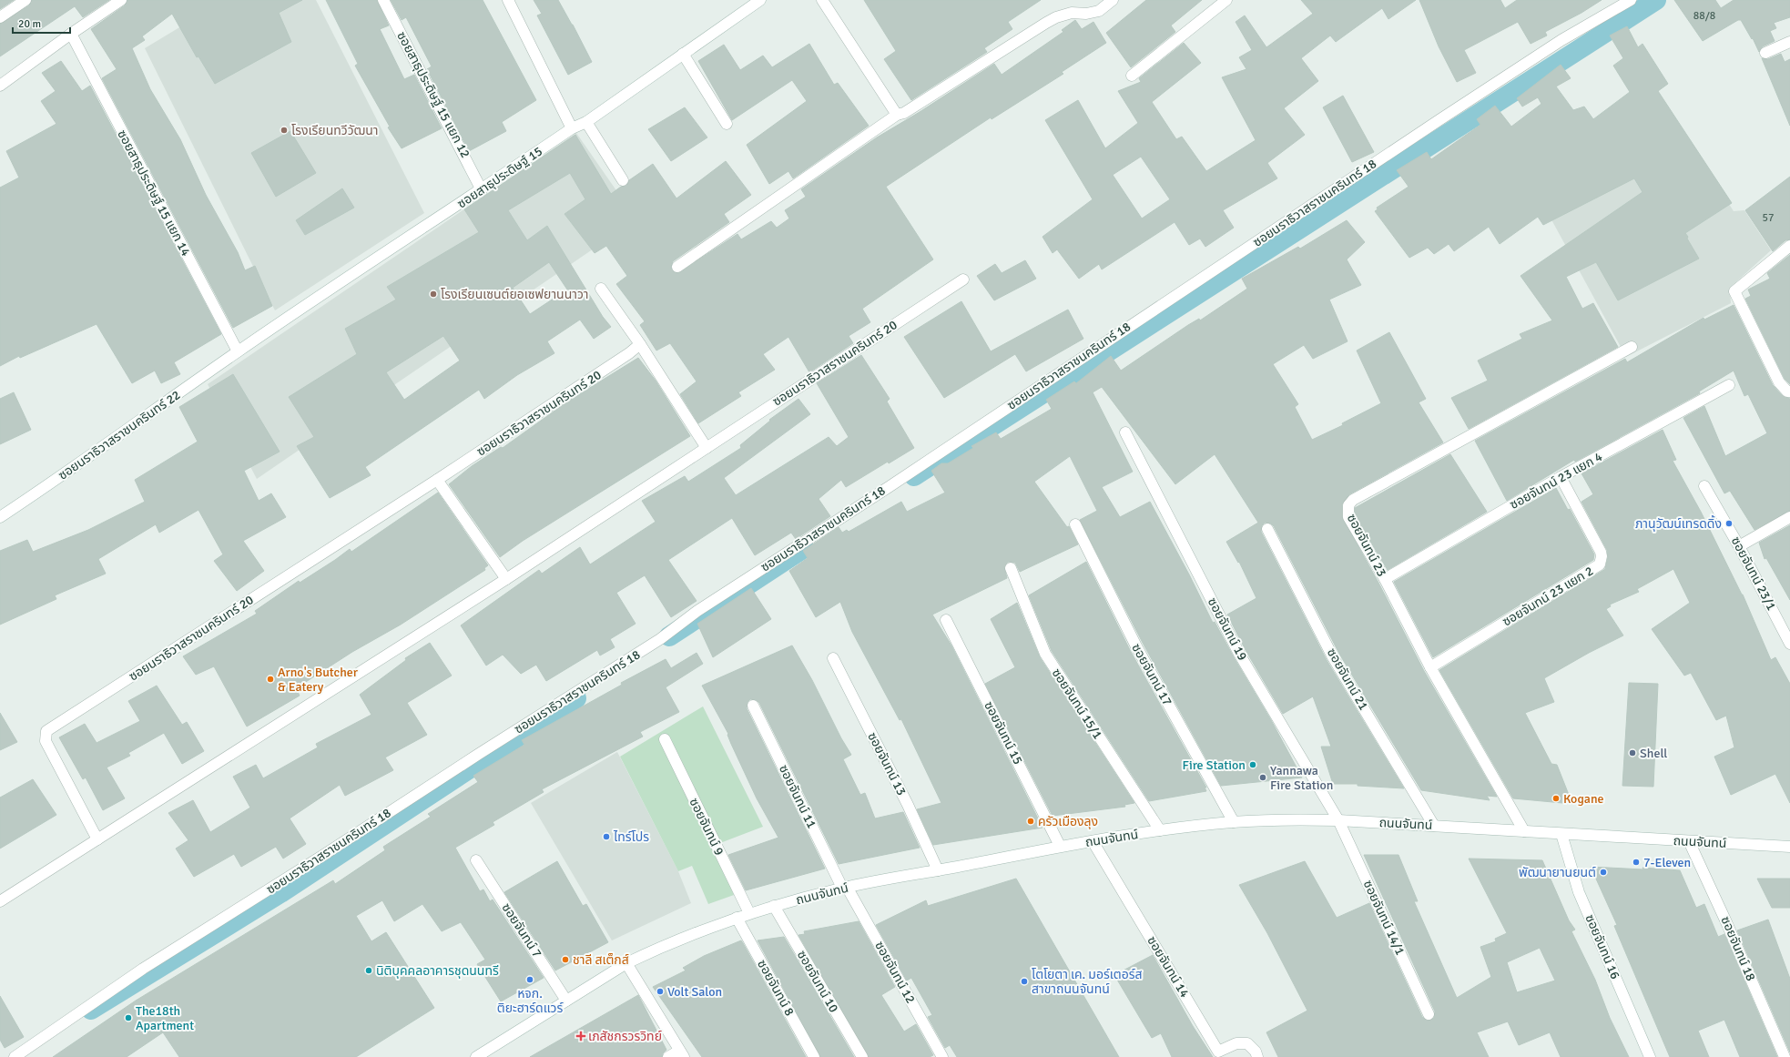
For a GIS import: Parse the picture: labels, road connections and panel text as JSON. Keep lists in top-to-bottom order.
{
  "streets": {
    "street": [
      "ซอยสาธุประดิษฐ์ 15 แยก 12",
      "ซอยสาธุประดิษฐ์ 15",
      "ซอยสาธุประดิษฐ์ 15 แยก 14",
      "ซอยนราธิวาสราชนครินทร์ 18",
      "ซอยนราธิวาสราชนครินทร์ 20",
      "ซอยนราธิวาสราชนครินทร์ 22",
      "ซอยจันทน์ 23 แยก 4",
      "ซอยจันทน์ 23",
      "ซอยจันทน์ 23/1",
      "ซอยจันทน์ 23 แยก 2",
      "ซอยจันทน์ 19",
      "ซอยจันทน์ 17",
      "ซอยจันทน์ 21",
      "ซอยจันทน์ 15/1",
      "ซอยจันทน์ 15",
      "ซอยจันทน์ 13",
      "ซอยจันทน์ 11",
      "ถนนจันทน์",
      "ซอยจันทน์ 9",
      "ซอยจันทน์ 14/1",
      "ซอยจันทน์ 7",
      "ซอยจันทน์ 16",
      "ซอยจันทน์ 18",
      "ซอยจันทน์ 14",
      "ซอยจันทน์ 12",
      "ซอยจันทน์ 10",
      "ซอยจันทน์ 8"
    ]
  },
  "crossings": [
    ["ซอยสาธุประดิษฐ์ 15 แยก 12", "ซอยสาธุประดิษฐ์ 15"],
    ["ซอยสาธุประดิษฐ์ 15", "ซอยสาธุประดิษฐ์ 15 แยก 14"],
    ["ซอยสาธุประดิษฐ์ 15", "ซอยนราธิวาสราชนครินทร์ 22"],
    ["ซอยสาธุประดิษฐ์ 15 แยก 14", "ซอยนราธิวาสราชนครินทร์ 22"],
    ["ซอยจันทน์ 23 แยก 4", "ซอยจันทน์ 23"],
    ["ซอยจันทน์ 23 แยก 4", "ซอยจันทน์ 23 แยก 2"],
    ["ซอยจันทน์ 23", "ซอยจันทน์ 23 แยก 2"],
    ["ซอยจันทน์ 23", "ถนนจันทน์"],
    ["ซอยจันทน์ 19", "ถนนจันทน์"],
    ["ซอยจันทน์ 19", "ซอยจันทน์ 14/1"],
    ["ซอยจันทน์ 17", "ถนนจันทน์"],
    ["ซอยจันทน์ 21", "ถนนจันทน์"],
    ["ซอยจันทน์ 15/1", "ถนนจันทน์"],
    ["ซอยจันทน์ 15", "ถนนจันทน์"],
    ["ซอยจันทน์ 13", "ถนนจันทน์"],
    ["ซอยจันทน์ 11", "ถนนจันทน์"],
    ["ซอยจันทน์ 11", "ซอยจันทน์ 12"],
    ["ถนนจันทน์", "ซอยจันทน์ 9"],
    ["ถนนจันทน์", "ซอยจันทน์ 14/1"],
    ["ถนนจันทน์", "ซอยจันทน์ 7"],
    ["ถนนจันทน์", "ซอยจันทน์ 16"],
    ["ถนนจันทน์", "ซอยจันทน์ 18"],
    ["ถนนจันทน์", "ซอยจันทน์ 14"],
    ["ถนนจันทน์", "ซอยจันทน์ 12"],
    ["ถนนจันทน์", "ซอยจันทน์ 10"],
    ["ถนนจันทน์", "ซอยจันทน์ 8"]
  ],
  "places": {
    "other": [
      "โรงเรียนทวีวัฒนา",
      "โรงเรียนเซนต์ยอเซฟยานนาวา",
      "ภานุวัฒน์เทรดดิ้ง",
      "Arno's Butcher & Eatery",
      "Shell",
      "Fire Station",
      "Yannawa Fire Station",
      "Kogane",
      "ครัวเมืองลุง",
      "ไทร์โปร",
      "7-Eleven",
      "พัฒนายานยนต์",
      "ชาลี สเต็กส์",
      "นิติบุคคลอาคารชุดนนทรี",
      "หจก. ติยะฮาร์ดแวร์",
      "โตโยตา เค. มอร์เตอร์ส สาขาถนนจันทน์",
      "Volt Salon",
      "The18th Apartment"
    ],
    "health": ["เภสัชกรวรวิทย์"]
  },
  "house_numbers": ["88/8", "57"],
  "scale_bar": "20 m"
}
